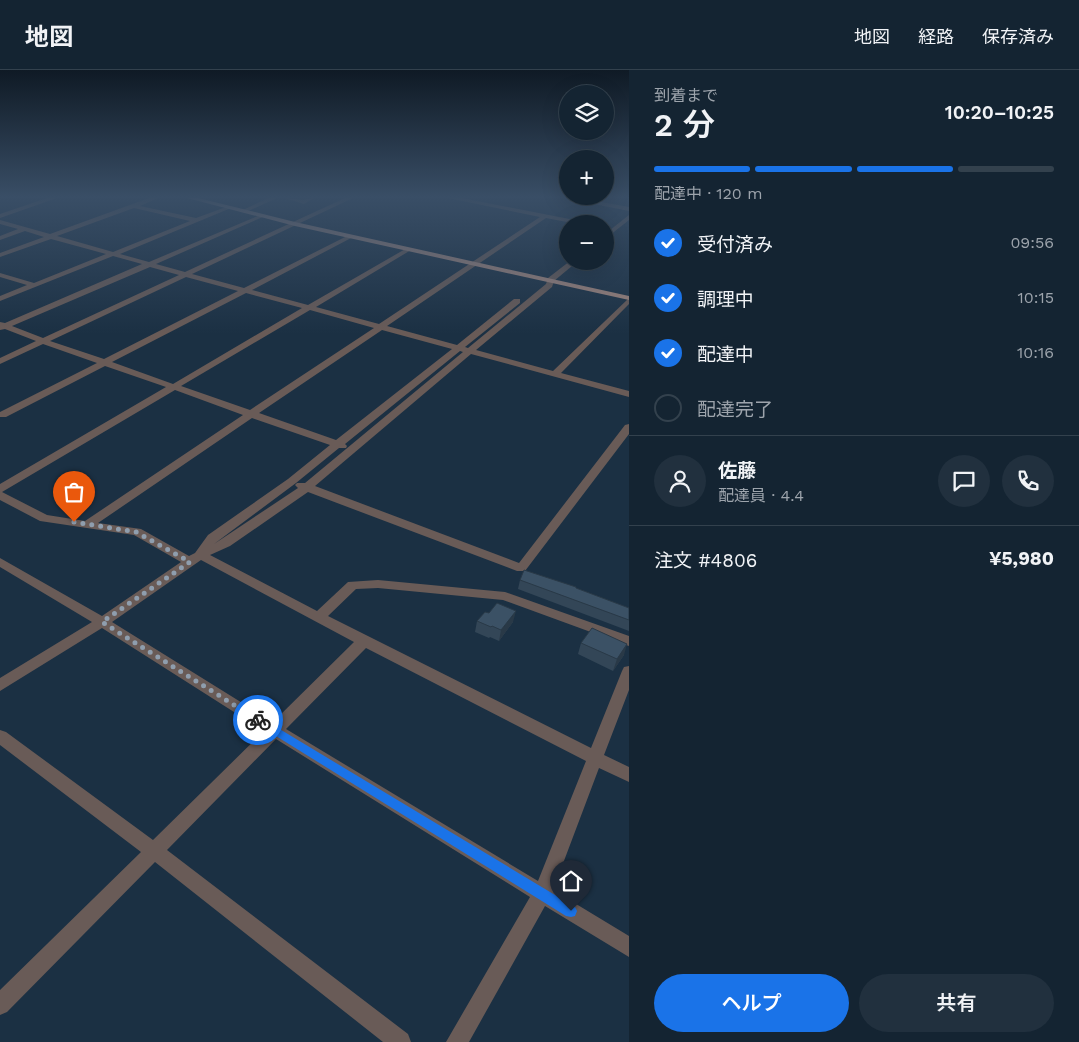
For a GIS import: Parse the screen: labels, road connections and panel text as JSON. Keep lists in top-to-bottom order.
{
  "page": {
    "header": "地図",
    "nav": ["地図", "経路", "保存済み"],
    "heading": ["2 分", "到着まで", "10:20–10:25"],
    "panel": [
      "佐藤",
      "配達員 · 4.4",
      "注文 #4806",
      "¥5,980"
    ],
    "map_buttons": ["+", "−"],
    "bar": "配達中 · 120 m",
    "list": [
      ["受付済み", "09:56"],
      ["調理中", "10:15"],
      ["配達中", "10:16"],
      "配達完了"
    ],
    "buttons": ["ヘルプ", "共有"]
  }
}
